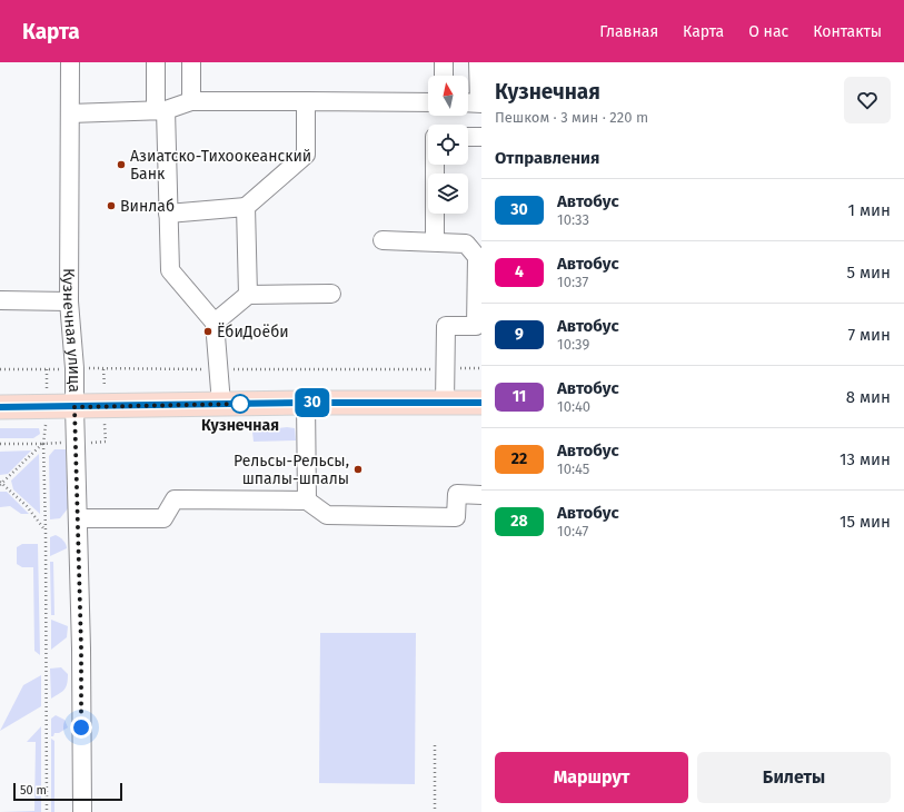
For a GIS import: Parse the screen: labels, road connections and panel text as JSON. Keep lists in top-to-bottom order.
{
  "streets": {
    "street": ["Кузнечная улица"]
  },
  "places": [
    "Азиатско-Тихоокеанский Банк",
    "Винлаб",
    "ЁбиДоёби",
    "Кузнечная",
    "Рельсы-Рельсы, шпалы-шпалы"
  ],
  "lines": ["bus line 30"],
  "scale_bar": "50 m",
  "north": "top",
  "page": {
    "header": "Карта",
    "nav": [
      "Главная",
      "Карта",
      "О нас",
      "Контакты"
    ],
    "on_map": "30",
    "heading": [
      ["Кузнечная", "Пешком · 3 мин · 220 m"],
      "Отправления"
    ],
    "list": [
      {
        "mark": "30",
        "name": "Автобус",
        "note": "10:33",
        "value": "1 мин"
      },
      {
        "mark": "4",
        "name": "Автобус",
        "note": "10:37",
        "value": "5 мин"
      },
      {
        "mark": "9",
        "name": "Автобус",
        "note": "10:39",
        "value": "7 мин"
      },
      {
        "mark": "11",
        "name": "Автобус",
        "note": "10:40",
        "value": "8 мин"
      },
      {
        "mark": "22",
        "name": "Автобус",
        "note": "10:45",
        "value": "13 мин"
      },
      {
        "mark": "28",
        "name": "Автобус",
        "note": "10:47",
        "value": "15 мин"
      }
    ],
    "buttons": ["Маршрут", "Билеты"],
    "scale": "50 m"
  }
}
